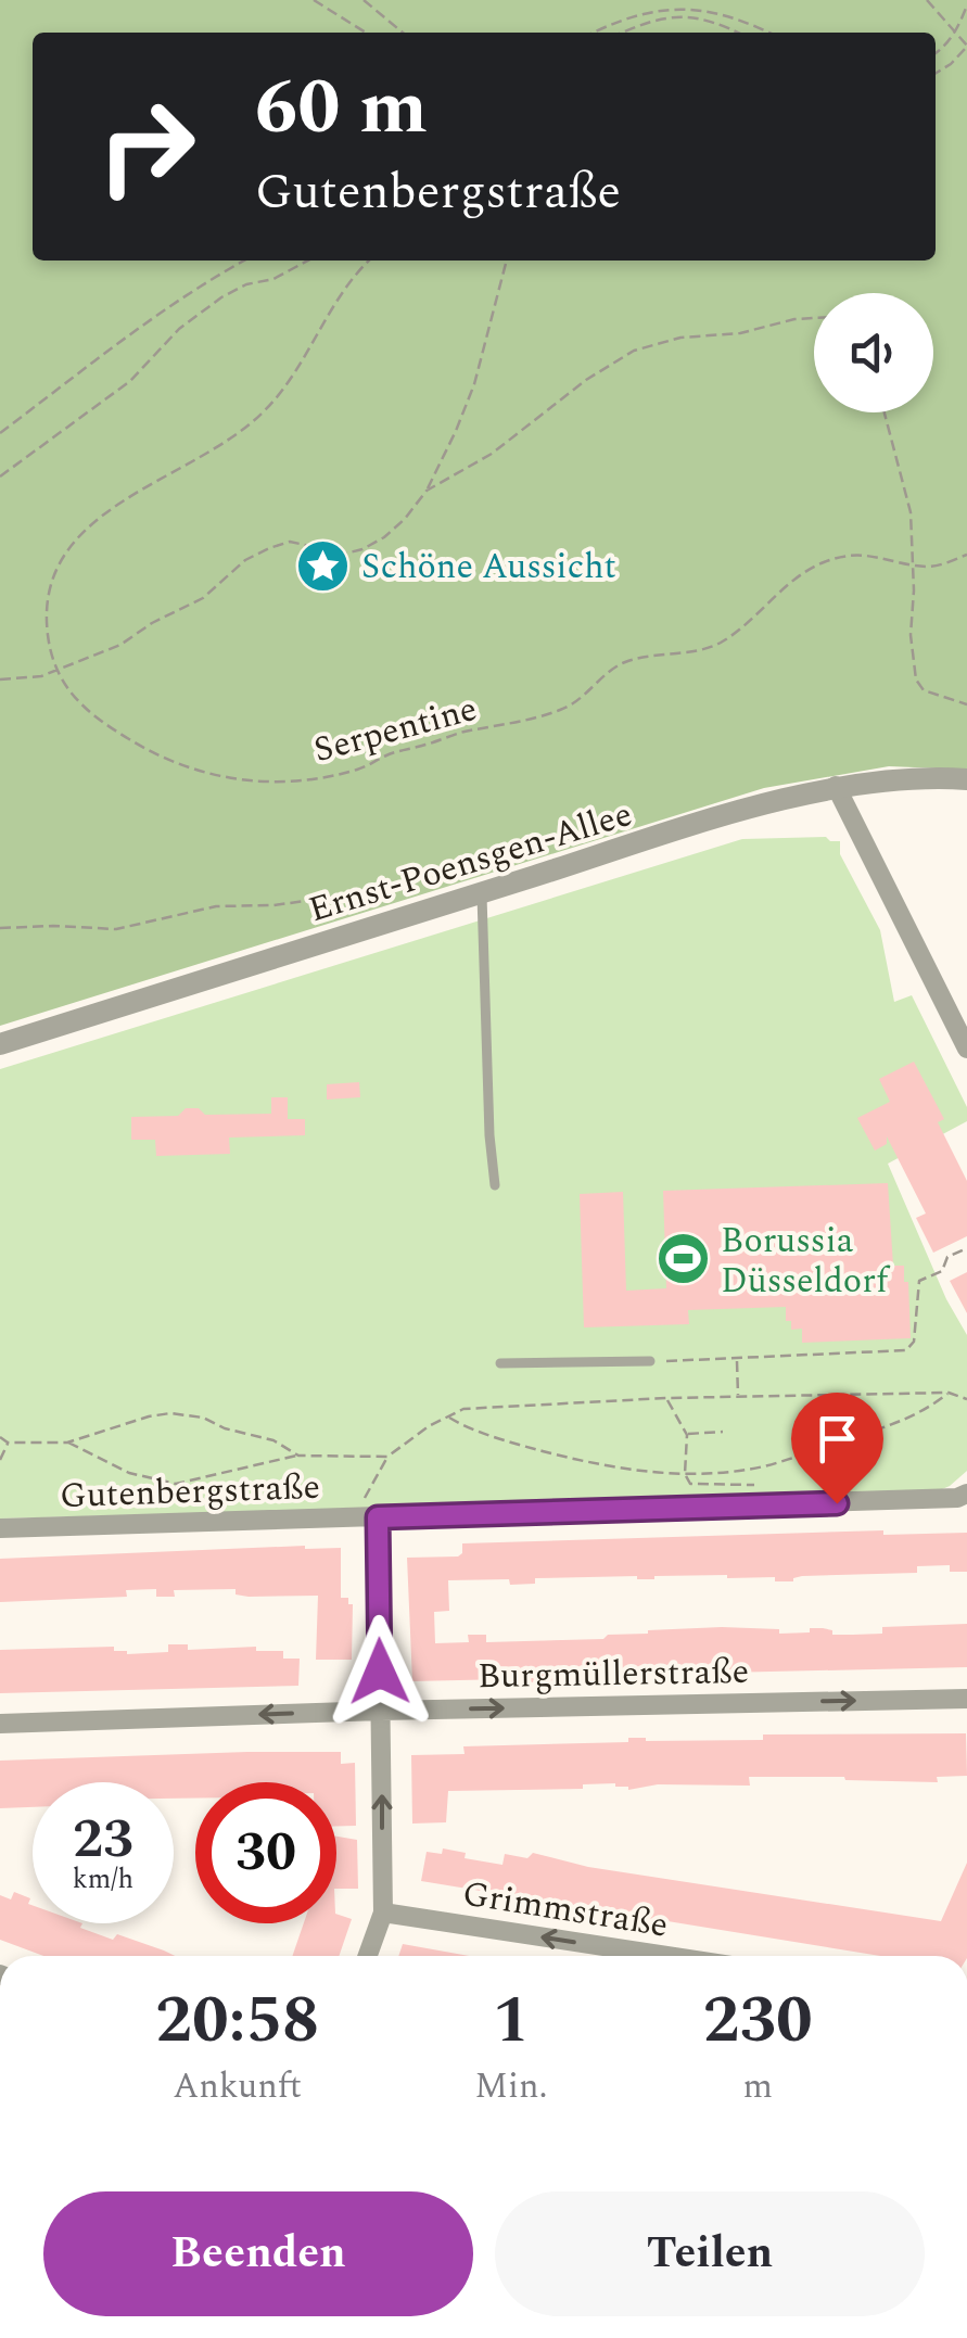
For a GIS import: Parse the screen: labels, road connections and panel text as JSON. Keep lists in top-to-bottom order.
{
  "streets": {
    "street": [
      "Ernst-Poensgen-Allee",
      "Gutenbergstraße",
      "Burgmüllerstraße",
      "Grimmstraße"
    ],
    "path": ["Serpentine"]
  },
  "one_way": ["Grimmstraße"],
  "places": {
    "place": ["Schöne Aussicht"],
    "sports": ["Borussia Düsseldorf"]
  },
  "page": {
    "turn": ["60 m", "Gutenbergstraße"],
    "speed": "23 km/h",
    "limit": "30",
    "eta": [
      "20:58",
      "Ankunft",
      "1",
      "Min.",
      "230",
      "m"
    ],
    "buttons": ["Beenden", "Teilen"]
  }
}
